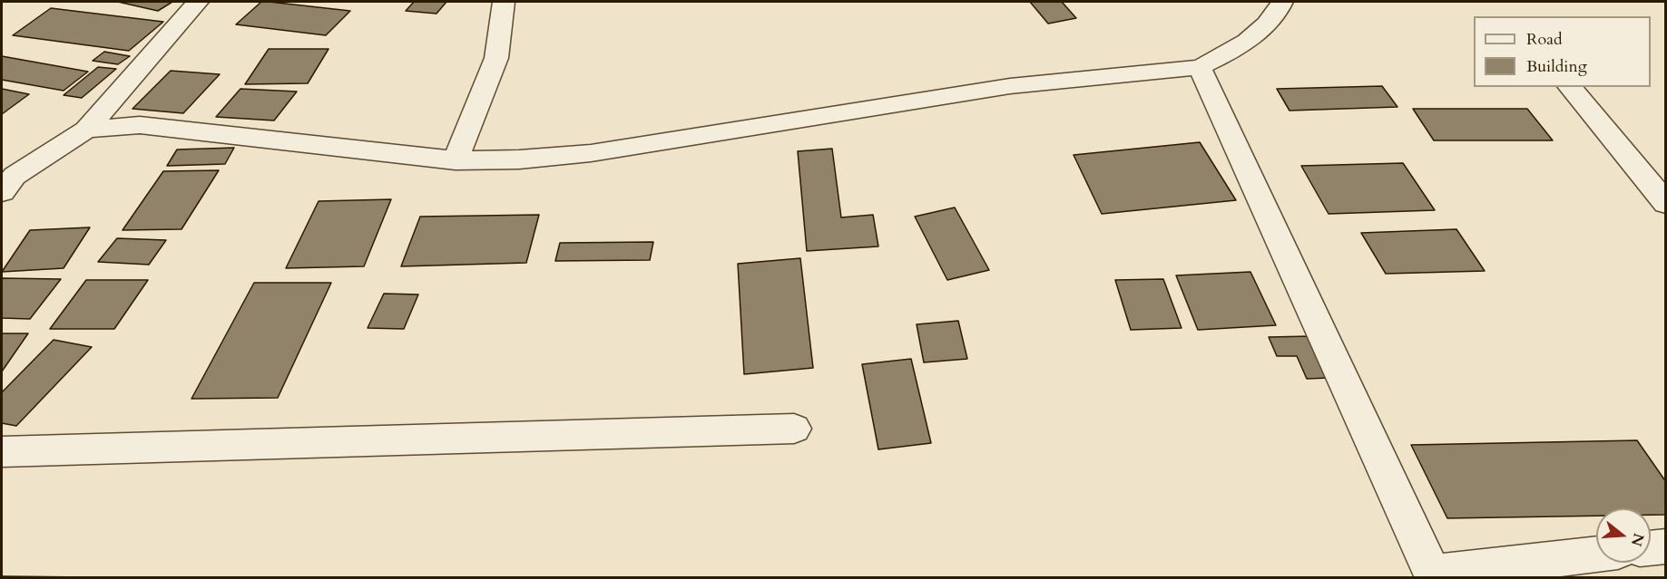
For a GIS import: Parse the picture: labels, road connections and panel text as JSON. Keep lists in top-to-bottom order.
{
  "legend": ["Road", "Building"],
  "north": "right"
}
